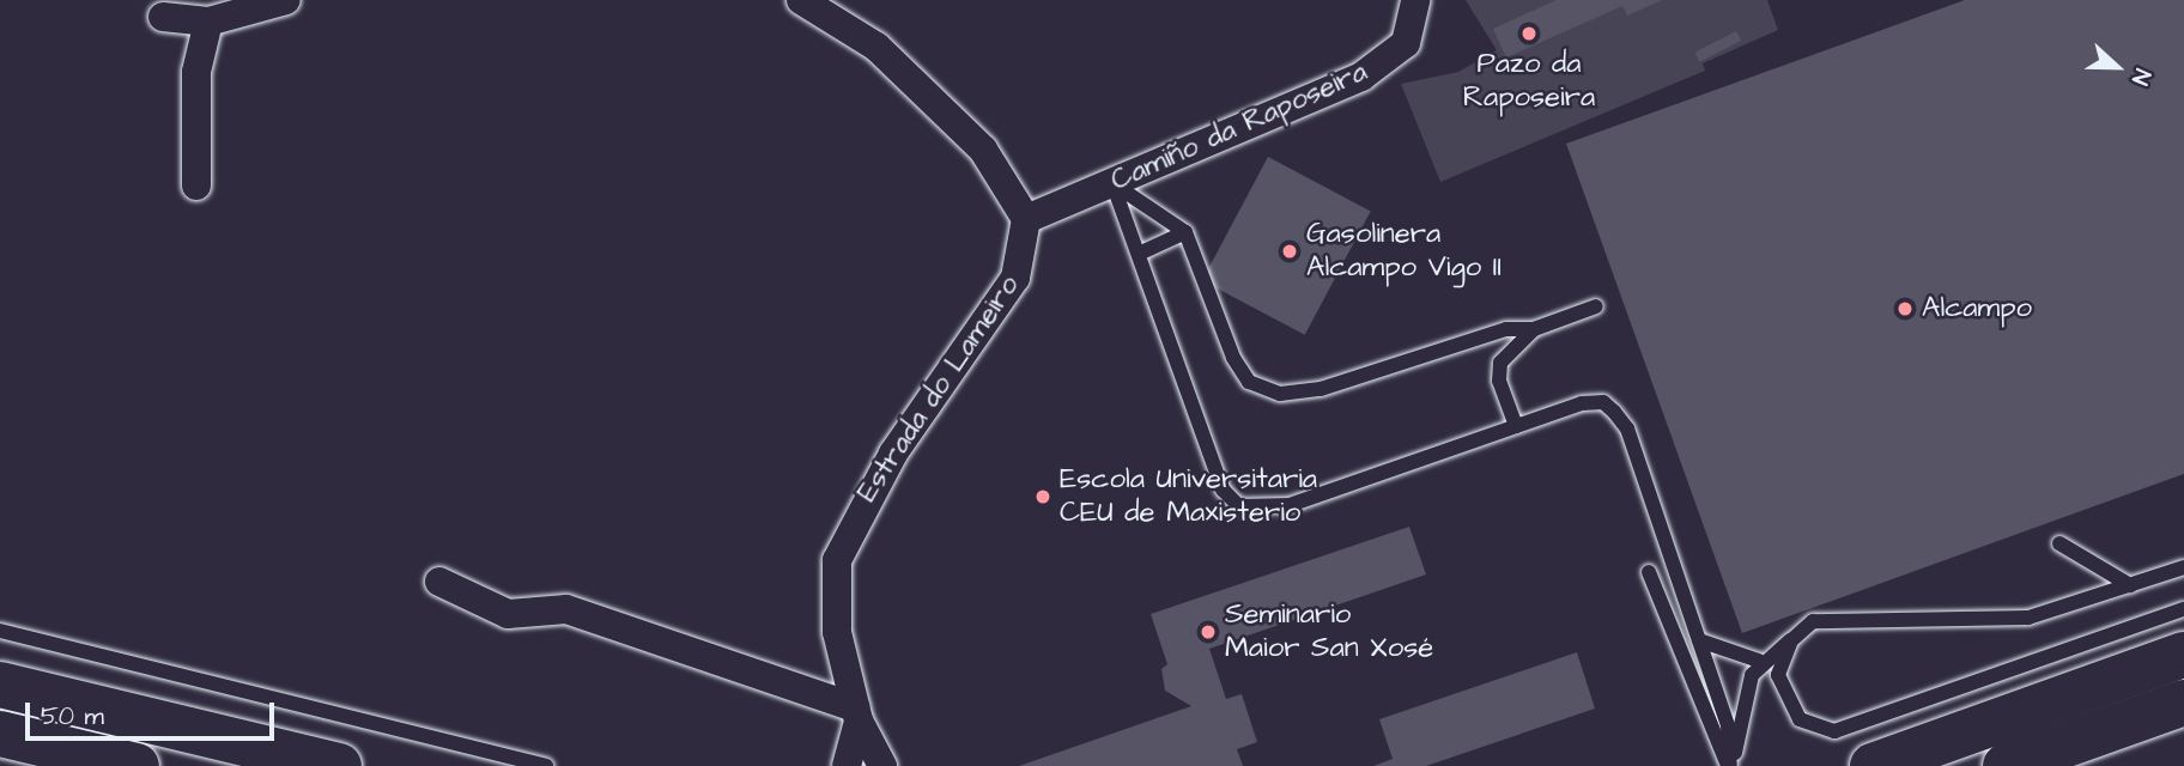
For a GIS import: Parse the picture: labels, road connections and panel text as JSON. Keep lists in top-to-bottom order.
{
  "streets": {
    "street": ["Camiño da Raposeira", "Estrada do Lameiro"]
  },
  "crossings": [
    ["Camiño da Raposeira", "Estrada do Lameiro"]
  ],
  "places": [
    "Pazo da Raposeira",
    "Gasolinera Alcampo Vigo II",
    "Alcampo",
    "Escola Universitaria CEU de Maxisterio",
    "Seminario Maior San Xosé"
  ],
  "scale_bar": "50 m",
  "north": "right"
}
